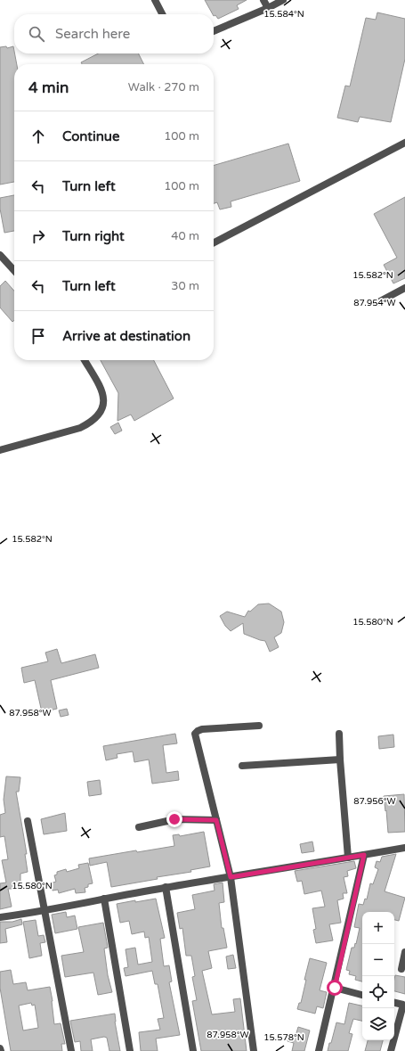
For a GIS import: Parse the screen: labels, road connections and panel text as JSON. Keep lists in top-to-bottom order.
{
  "page": {
    "search": "Search here",
    "heading": ["4 min", "Walk · 270 m"],
    "list": [
      ["Continue", "100 m"],
      ["Turn left", "100 m"],
      ["Turn right", "40 m"],
      ["Turn left", "30 m"],
      "Arrive at destination"
    ],
    "map_buttons": ["+", "−"]
  },
  "coordinates": [
    "15.584°N",
    "15.582°N",
    "87.954°W",
    "15.580°N",
    "87.958°W",
    "87.956°W",
    "15.578°N"
  ]
}
